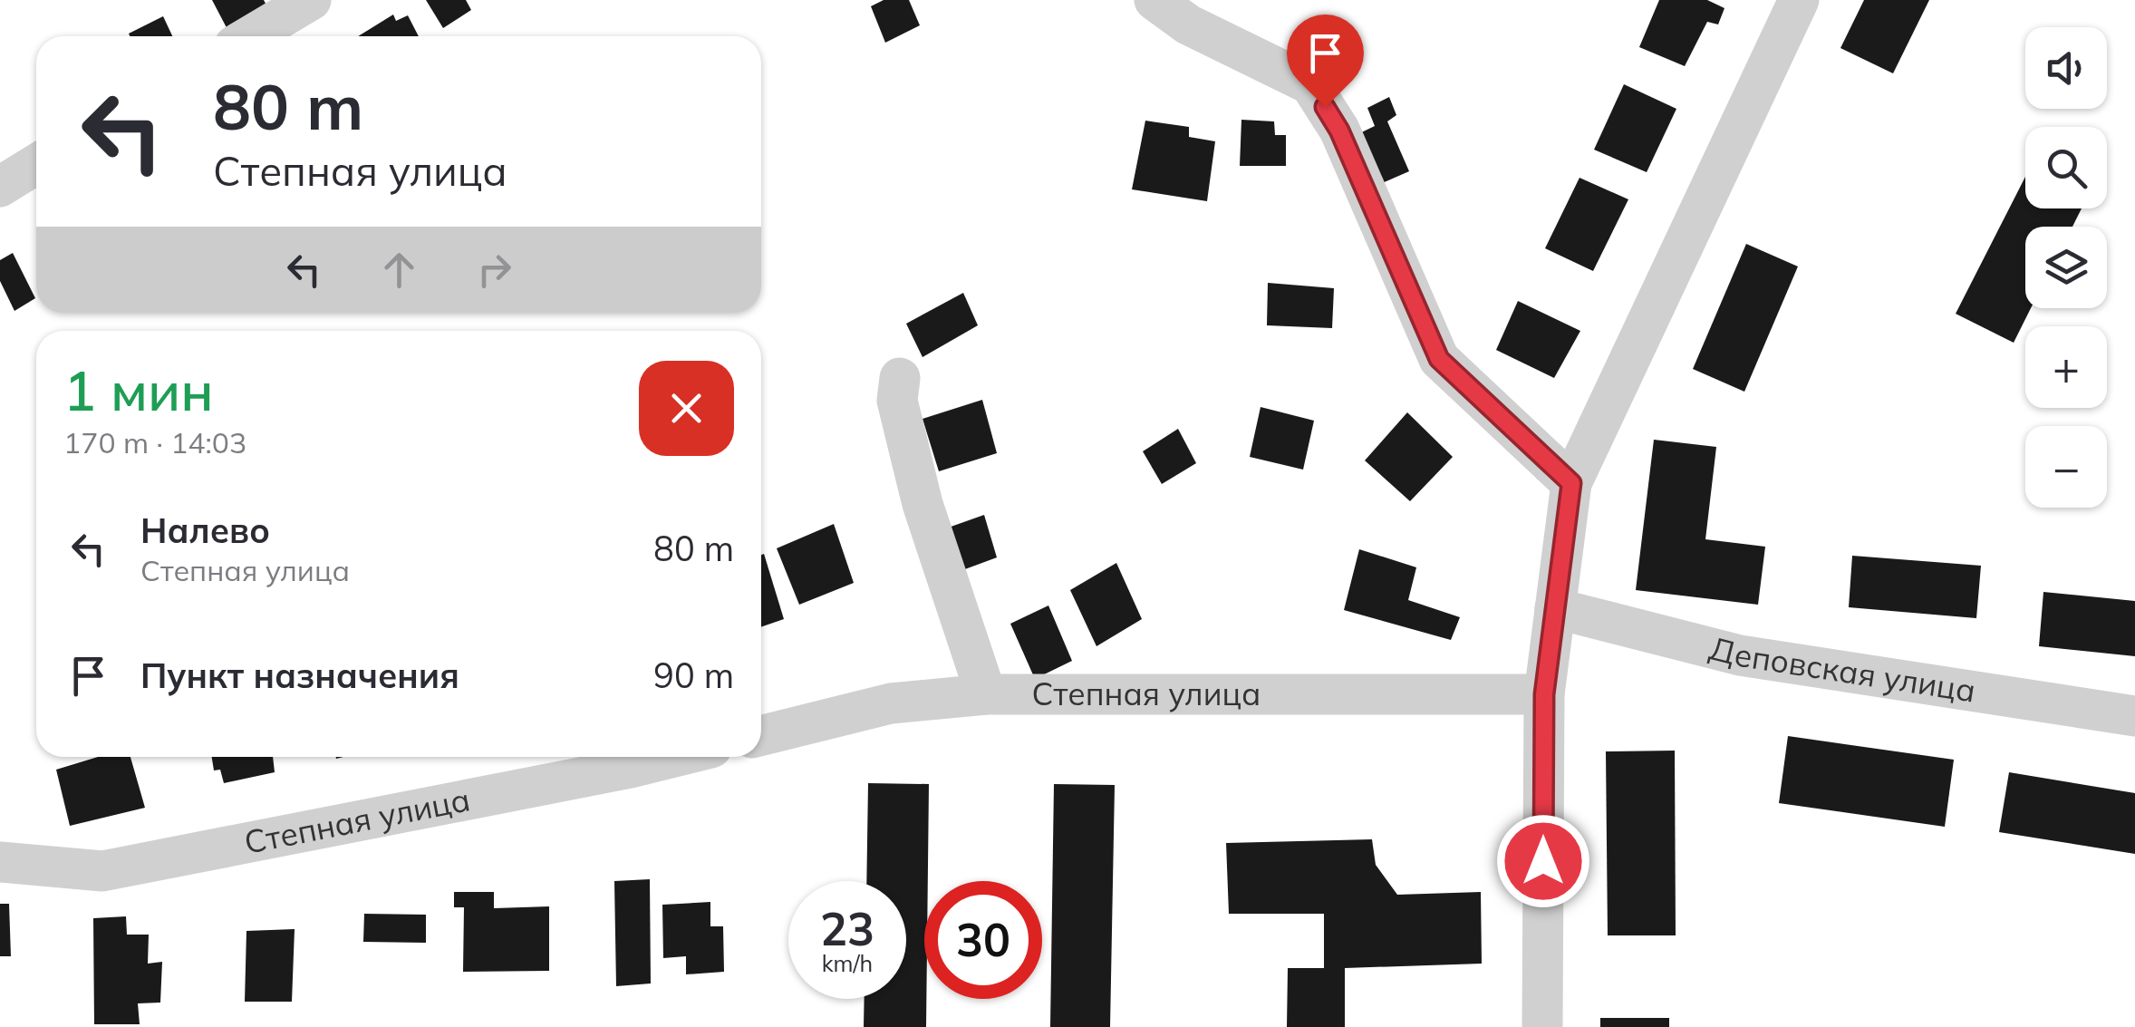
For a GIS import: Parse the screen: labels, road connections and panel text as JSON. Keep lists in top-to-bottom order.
{
  "streets": {
    "street": ["Деповская улица", "Степная улица"]
  },
  "page": {
    "map_buttons": ["+", "−"],
    "turn": ["80 m", "Степная улица"],
    "heading": ["1 мин", "170 m · 14:03"],
    "list": [
      {
        "name": "Налево",
        "note": "Степная улица",
        "value": "80 m"
      },
      {
        "name": "Пункт назначения",
        "value": "90 m"
      }
    ],
    "speed": "23 km/h",
    "limit": "30"
  }
}
